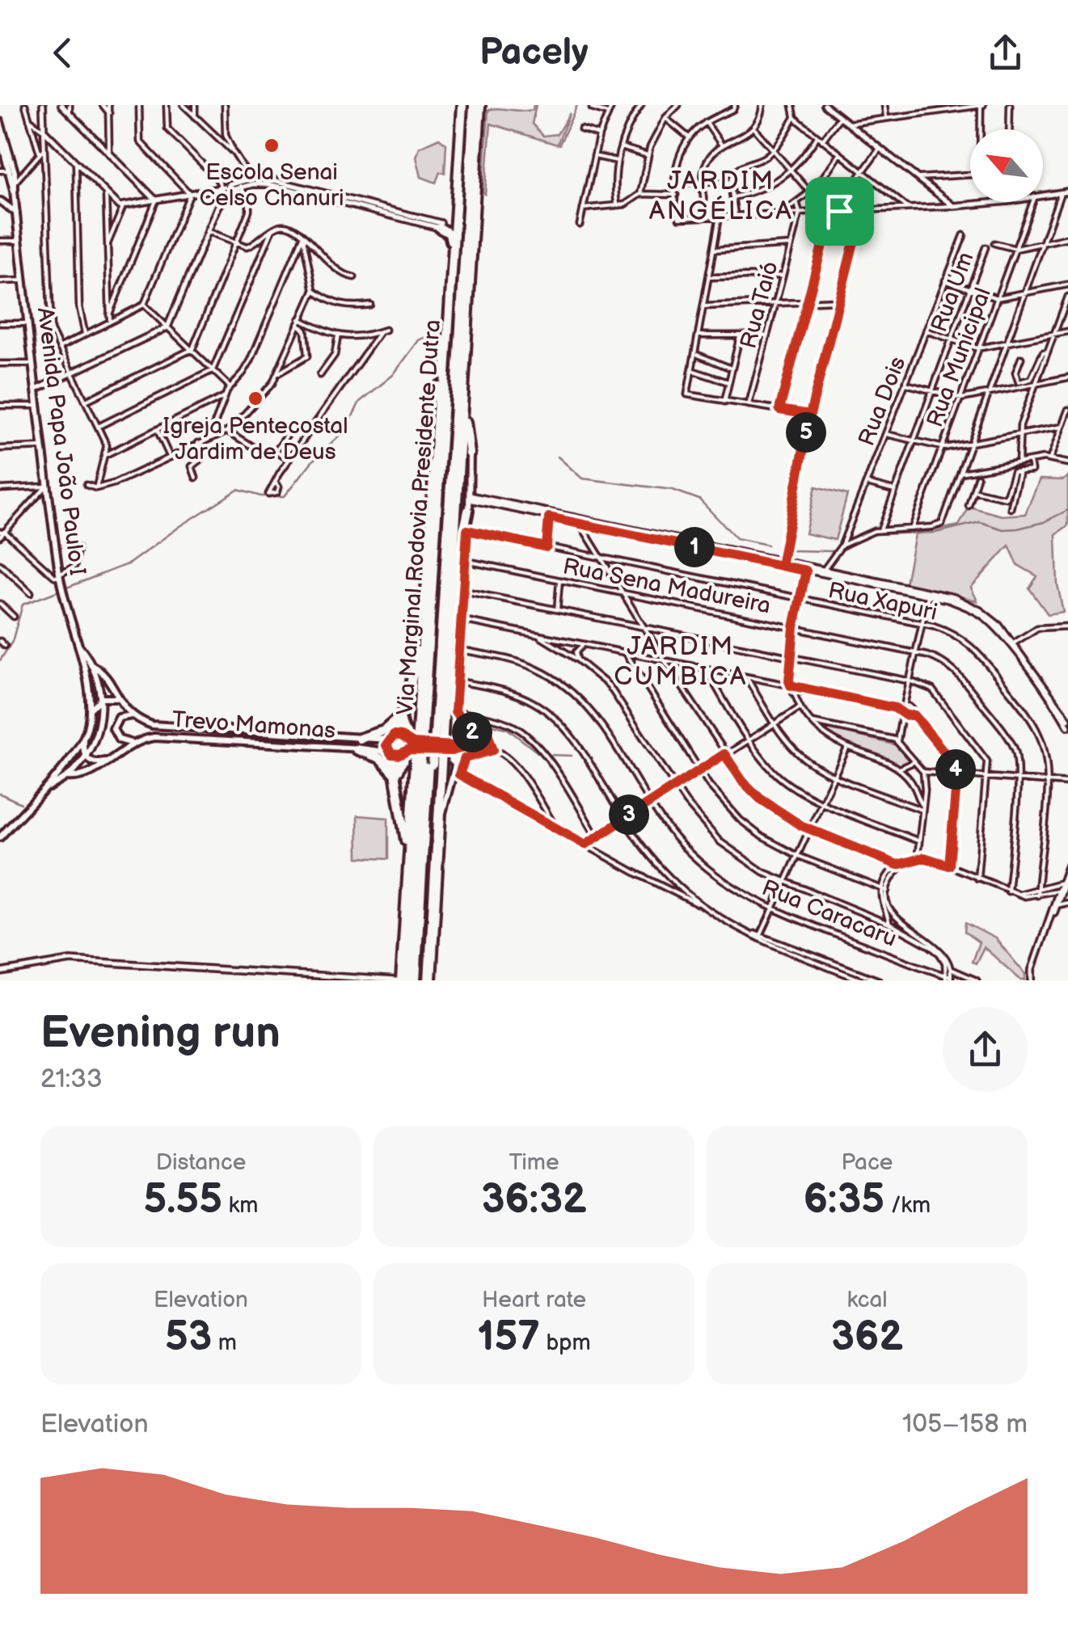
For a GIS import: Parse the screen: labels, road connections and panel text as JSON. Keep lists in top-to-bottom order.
{
  "streets": {
    "highway": ["Via Marginal Rodovia Presidente Dutra"],
    "main road": ["Avenida Papa João Paulo I", "Trevo Mamonas"],
    "street": [
      "Rua Um",
      "Rua Taió",
      "Rua Municipal",
      "Rua Dois",
      "Rua Sena Madureira",
      "Rua Xapuri",
      "Rua Caracaru"
    ]
  },
  "crossings": [
    ["Avenida Papa João Paulo I", "Trevo Mamonas"]
  ],
  "districts": ["JARDIM ANGÉLICA", "JARDIM CUMBICA"],
  "places": ["Escola Senai Celso Chanuri", "Igreja Pentecostal Jardim de Deus"],
  "north": "top left",
  "page": {
    "header": "Pacely",
    "pins": [
      "5",
      "1",
      "2",
      "4",
      "3"
    ],
    "heading": ["Evening run", "21:33"],
    "stats": [
      ["Distance", "5.55 km"],
      ["Time", "36:32"],
      ["Pace", "6:35 /km"],
      ["Elevation", "53 m"],
      ["Heart rate", "157 bpm"],
      ["kcal", "362"]
    ],
    "chart": ["Elevation", "105–158 m"]
  }
}
